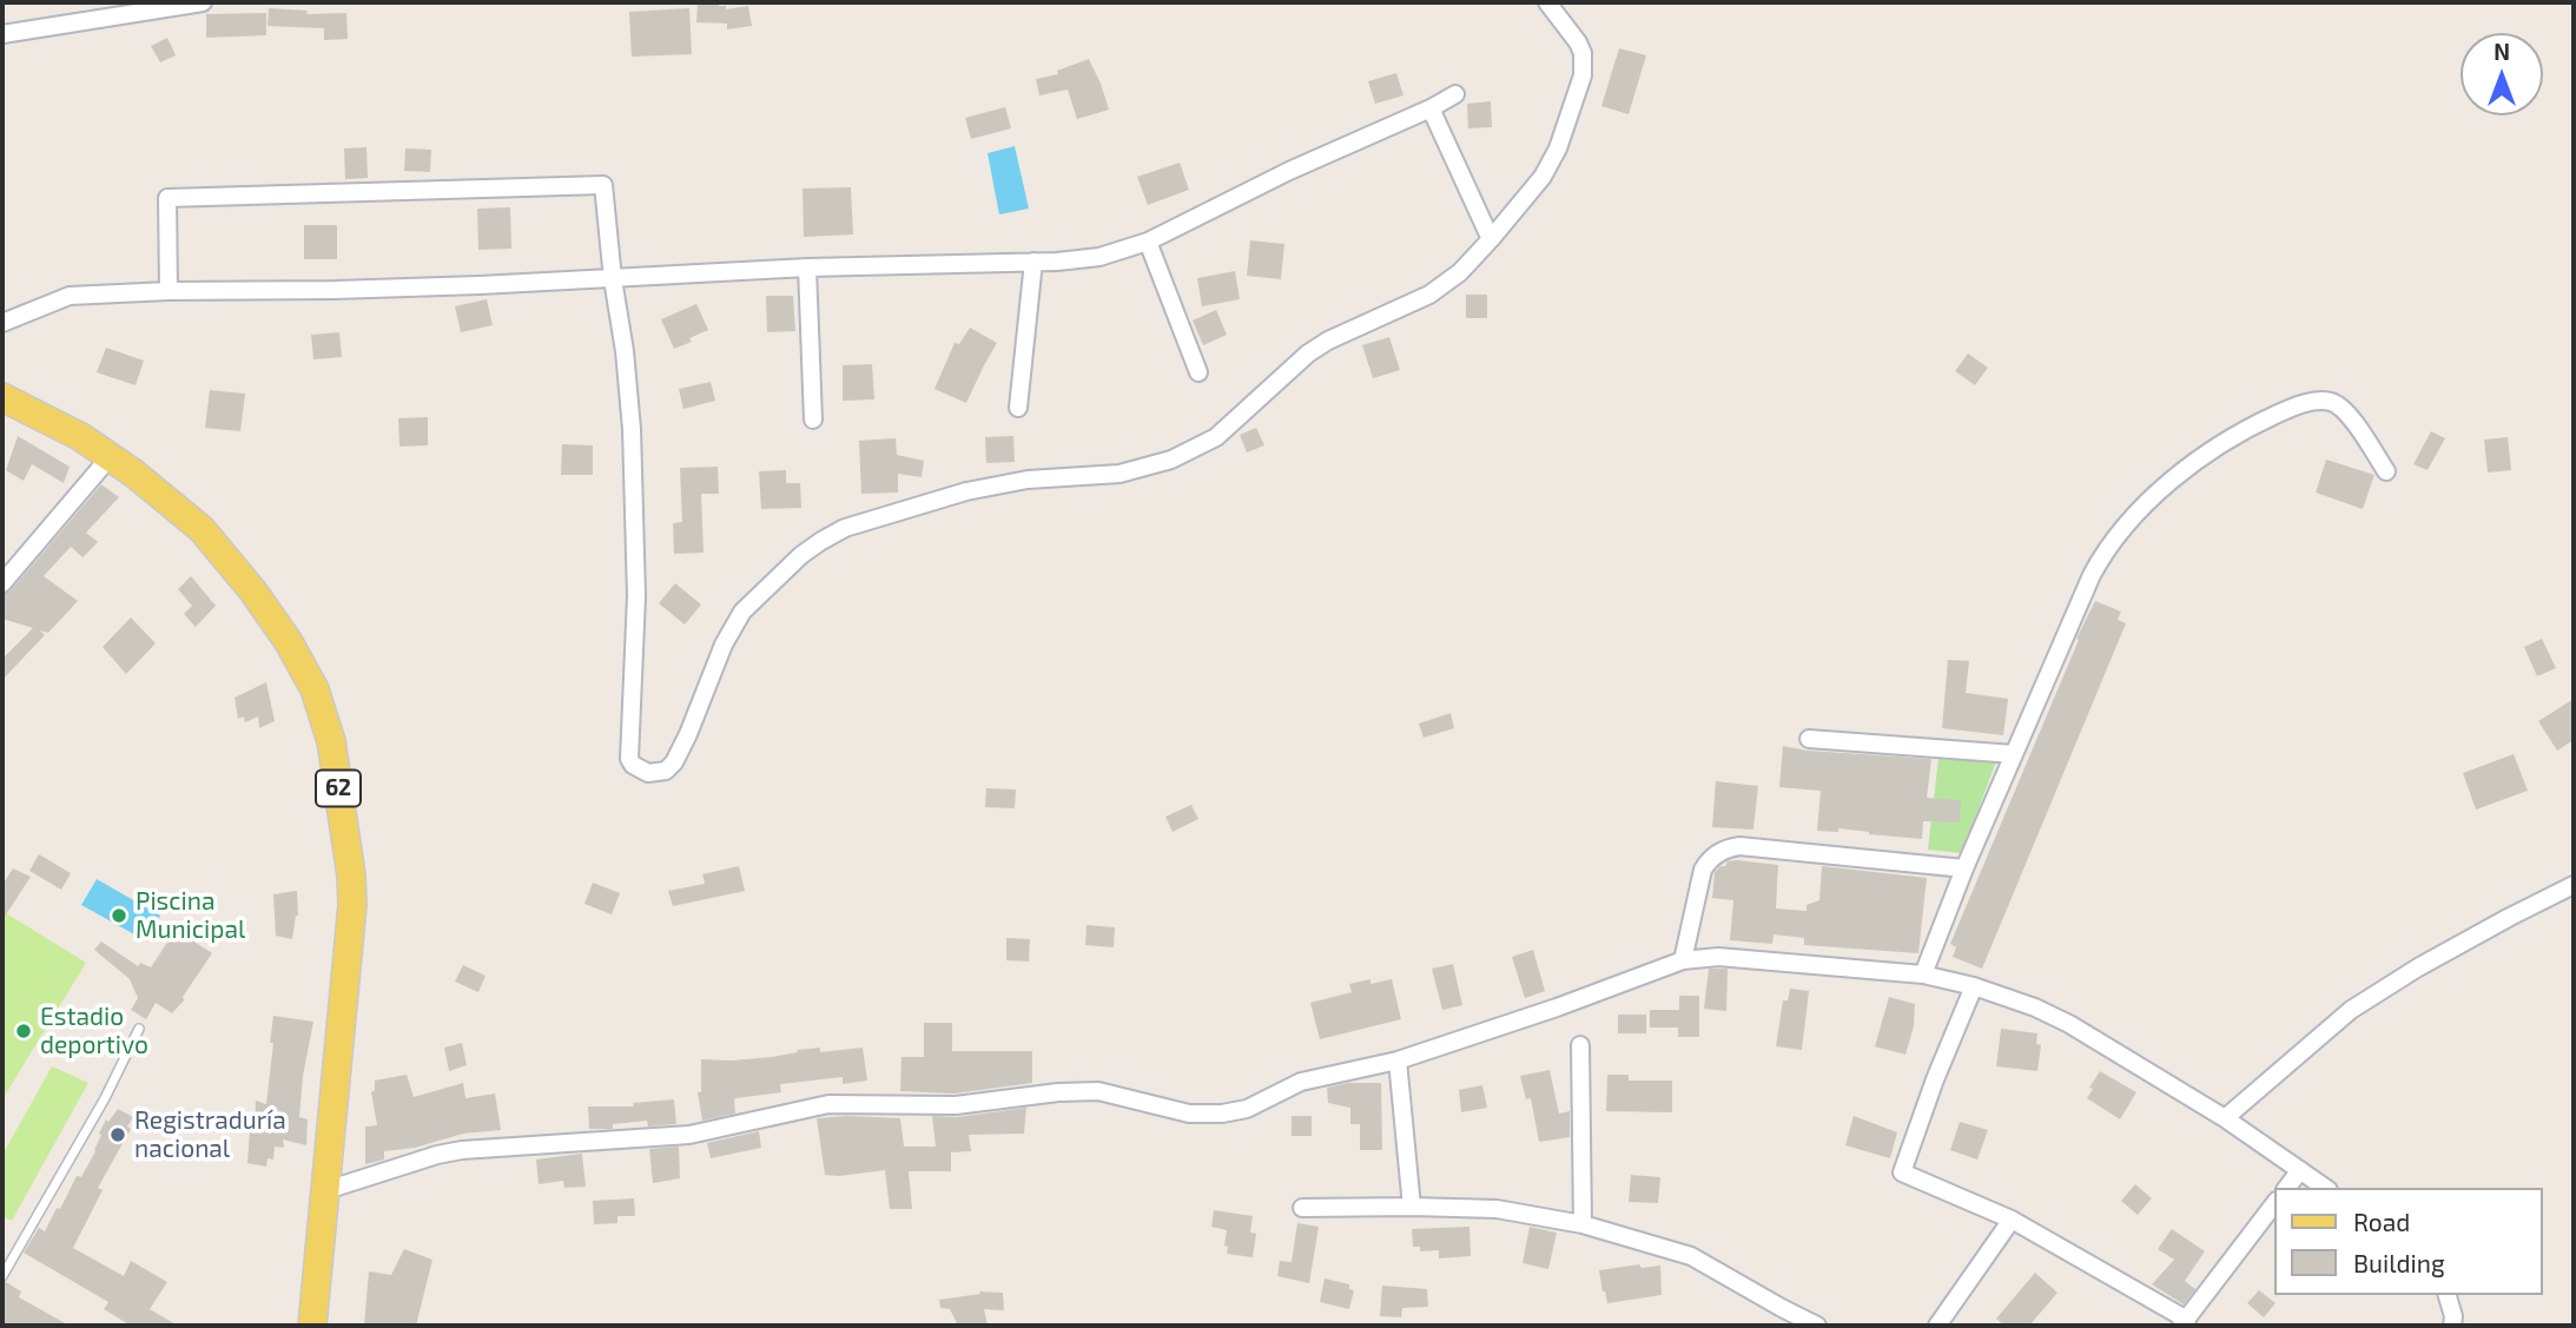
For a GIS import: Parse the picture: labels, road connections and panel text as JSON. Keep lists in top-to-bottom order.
{
  "streets": {
    "main road": ["62"]
  },
  "places": ["Piscina Municipal", "Estadio deportivo", "Registraduría nacional"],
  "legend": ["Road", "Building"],
  "north": "top"
}
